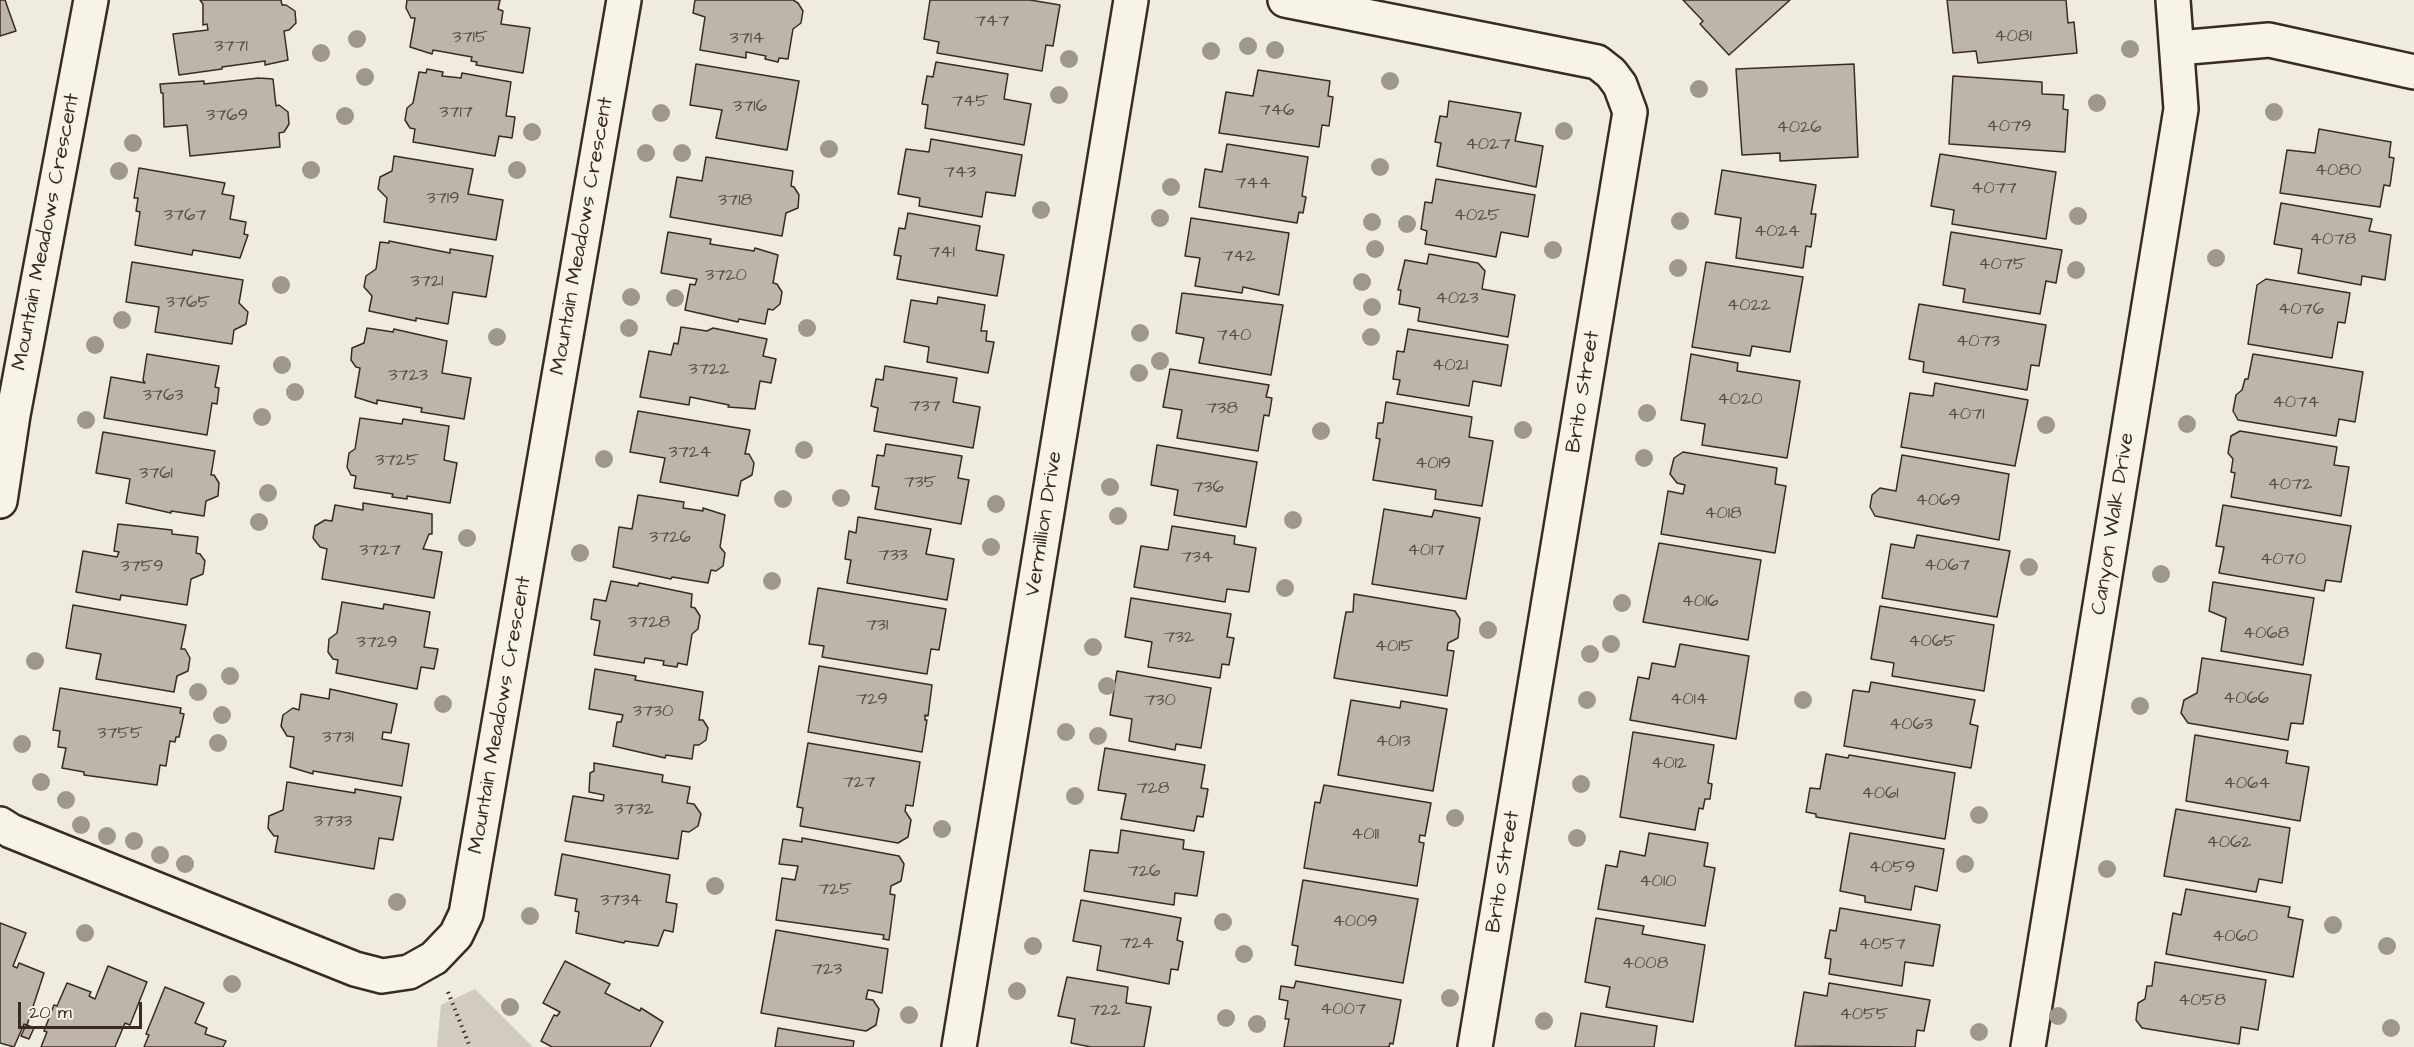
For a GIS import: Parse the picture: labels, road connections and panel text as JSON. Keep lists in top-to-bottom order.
{
  "streets": {
    "street": [
      "Mountain Meadows Crescent",
      "Brito Street",
      "Vermillion Drive",
      "Canyon Walk Drive"
    ]
  },
  "house_numbers": [
    "747",
    "4081",
    "3715",
    "3714",
    "3771",
    "745",
    "3716",
    "746",
    "3717",
    "3769",
    "4079",
    "4026",
    "4027",
    "4080",
    "743",
    "744",
    "4077",
    "3719",
    "3718",
    "3767",
    "4025",
    "4024",
    "4078",
    "741",
    "742",
    "4075",
    "3720",
    "3721",
    "4023",
    "3765",
    "4022",
    "4076",
    "740",
    "4073",
    "4021",
    "3722",
    "3723",
    "3763",
    "4020",
    "4074",
    "737",
    "738",
    "4071",
    "3724",
    "3725",
    "4019",
    "3761",
    "735",
    "4072",
    "736",
    "4069",
    "4018",
    "3726",
    "3727",
    "4017",
    "733",
    "734",
    "4070",
    "4067",
    "3759",
    "4016",
    "3728",
    "731",
    "4068",
    "732",
    "4065",
    "3729",
    "4015",
    "4066",
    "729",
    "4014",
    "730",
    "3730",
    "4063",
    "3755",
    "3731",
    "4013",
    "4012",
    "727",
    "4064",
    "728",
    "4061",
    "3732",
    "3733",
    "4011",
    "4062",
    "4059",
    "726",
    "4010",
    "725",
    "3734",
    "4009",
    "4060",
    "724",
    "4057",
    "4008",
    "723",
    "4058",
    "4007",
    "722",
    "4055"
  ],
  "scale_bar": "20 m"
}
